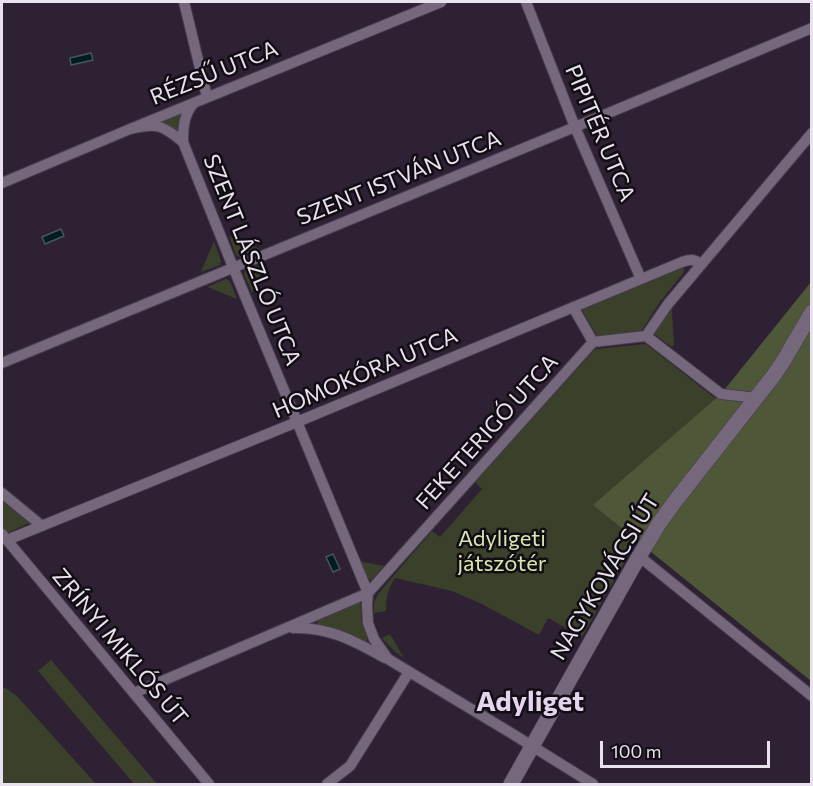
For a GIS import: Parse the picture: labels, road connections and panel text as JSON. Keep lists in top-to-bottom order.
{
  "streets": {
    "street": [
      "RÉZSŰ UTCA",
      "PIPITÉR UTCA",
      "SZENT ISTVÁN UTCA",
      "SZENT LÁSZLÓ UTCA",
      "HOMOKÓRA UTCA",
      "FEKETERIGÓ UTCA",
      "NAGYKOVÁCSI ÚT",
      "ZRÍNYI MIKLÓS ÚT"
    ]
  },
  "crossings": [
    ["RÉZSŰ UTCA", "SZENT LÁSZLÓ UTCA"],
    ["PIPITÉR UTCA", "SZENT ISTVÁN UTCA"],
    ["PIPITÉR UTCA", "HOMOKÓRA UTCA"],
    ["SZENT ISTVÁN UTCA", "SZENT LÁSZLÓ UTCA"],
    ["SZENT LÁSZLÓ UTCA", "HOMOKÓRA UTCA"],
    ["SZENT LÁSZLÓ UTCA", "FEKETERIGÓ UTCA"],
    ["HOMOKÓRA UTCA", "ZRÍNYI MIKLÓS ÚT"],
    ["FEKETERIGÓ UTCA", "ZRÍNYI MIKLÓS ÚT"]
  ],
  "districts": ["Adyliget"],
  "parks": ["Adyligeti játszótér"],
  "scale_bar": "100 m"
}
